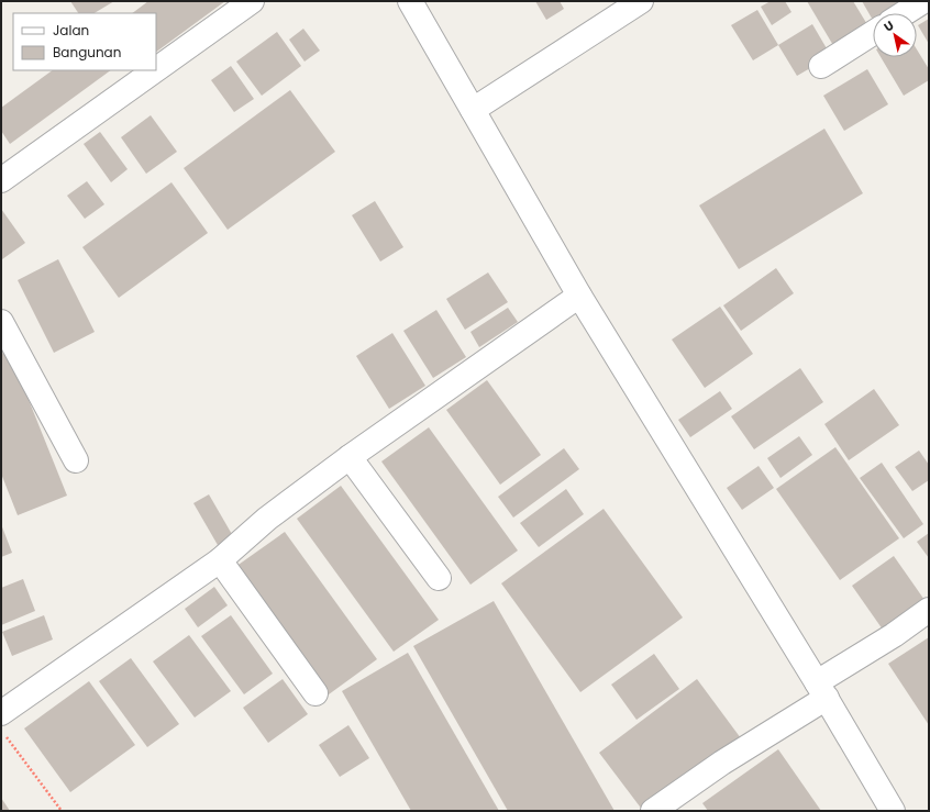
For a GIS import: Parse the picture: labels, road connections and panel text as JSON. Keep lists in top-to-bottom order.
{
  "legend": ["Jalan", "Bangunan"],
  "north": "top left"
}
